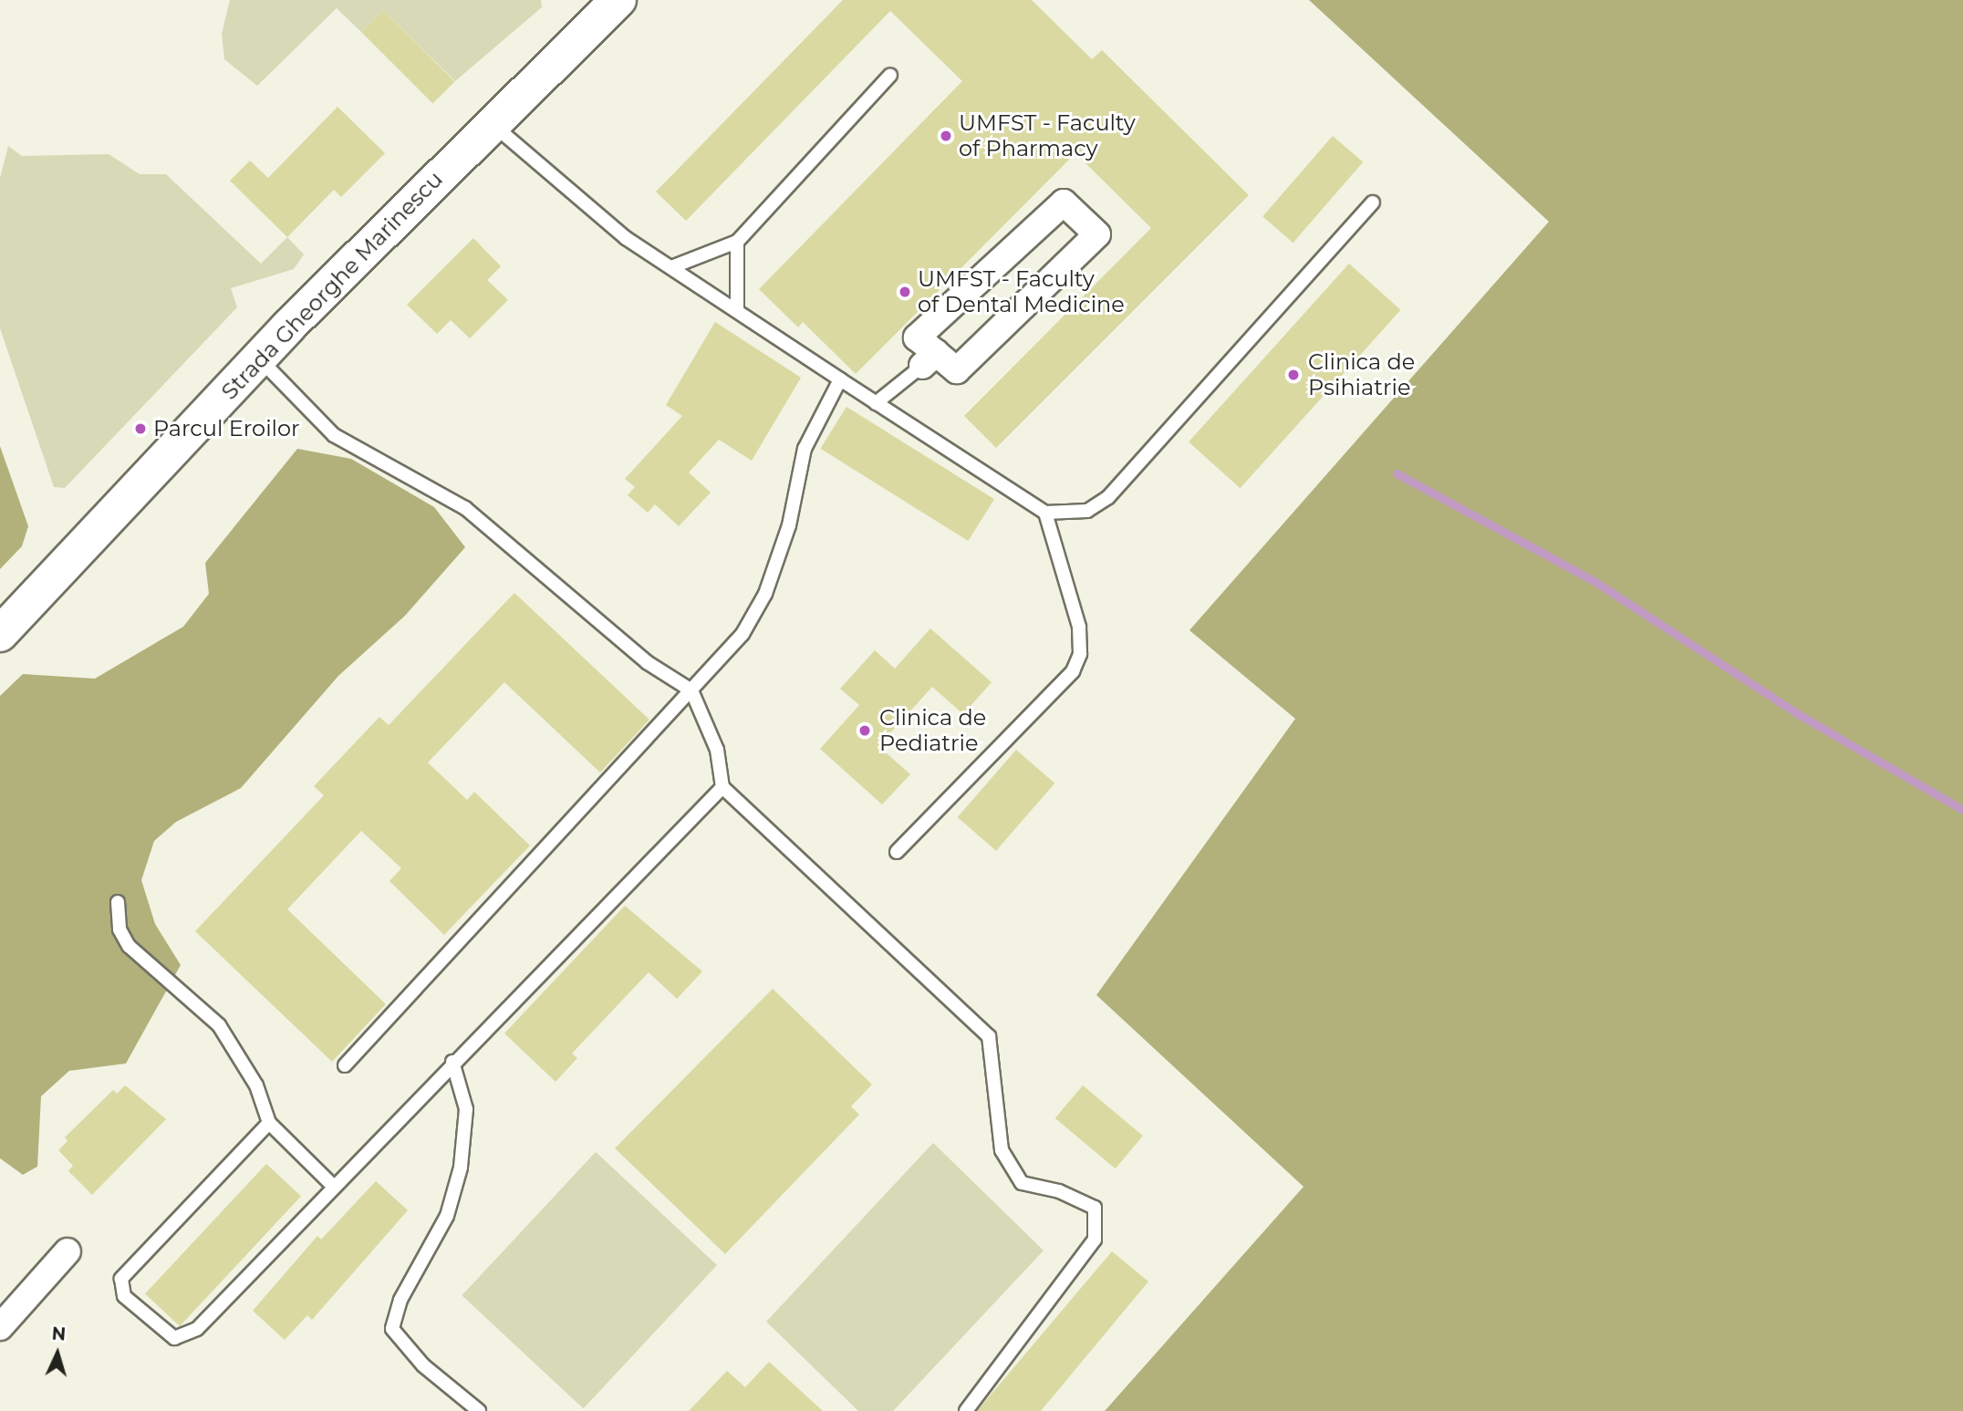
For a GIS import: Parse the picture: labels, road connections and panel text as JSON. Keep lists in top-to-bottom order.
{
  "streets": {
    "main road": ["Strada Gheorghe Marinescu"]
  },
  "places": [
    "UMFST - Faculty of Pharmacy",
    "UMFST - Faculty of Dental Medicine",
    "Clinica de Psihiatrie",
    "Parcul Eroilor",
    "Clinica de Pediatrie"
  ],
  "north": "top"
}
